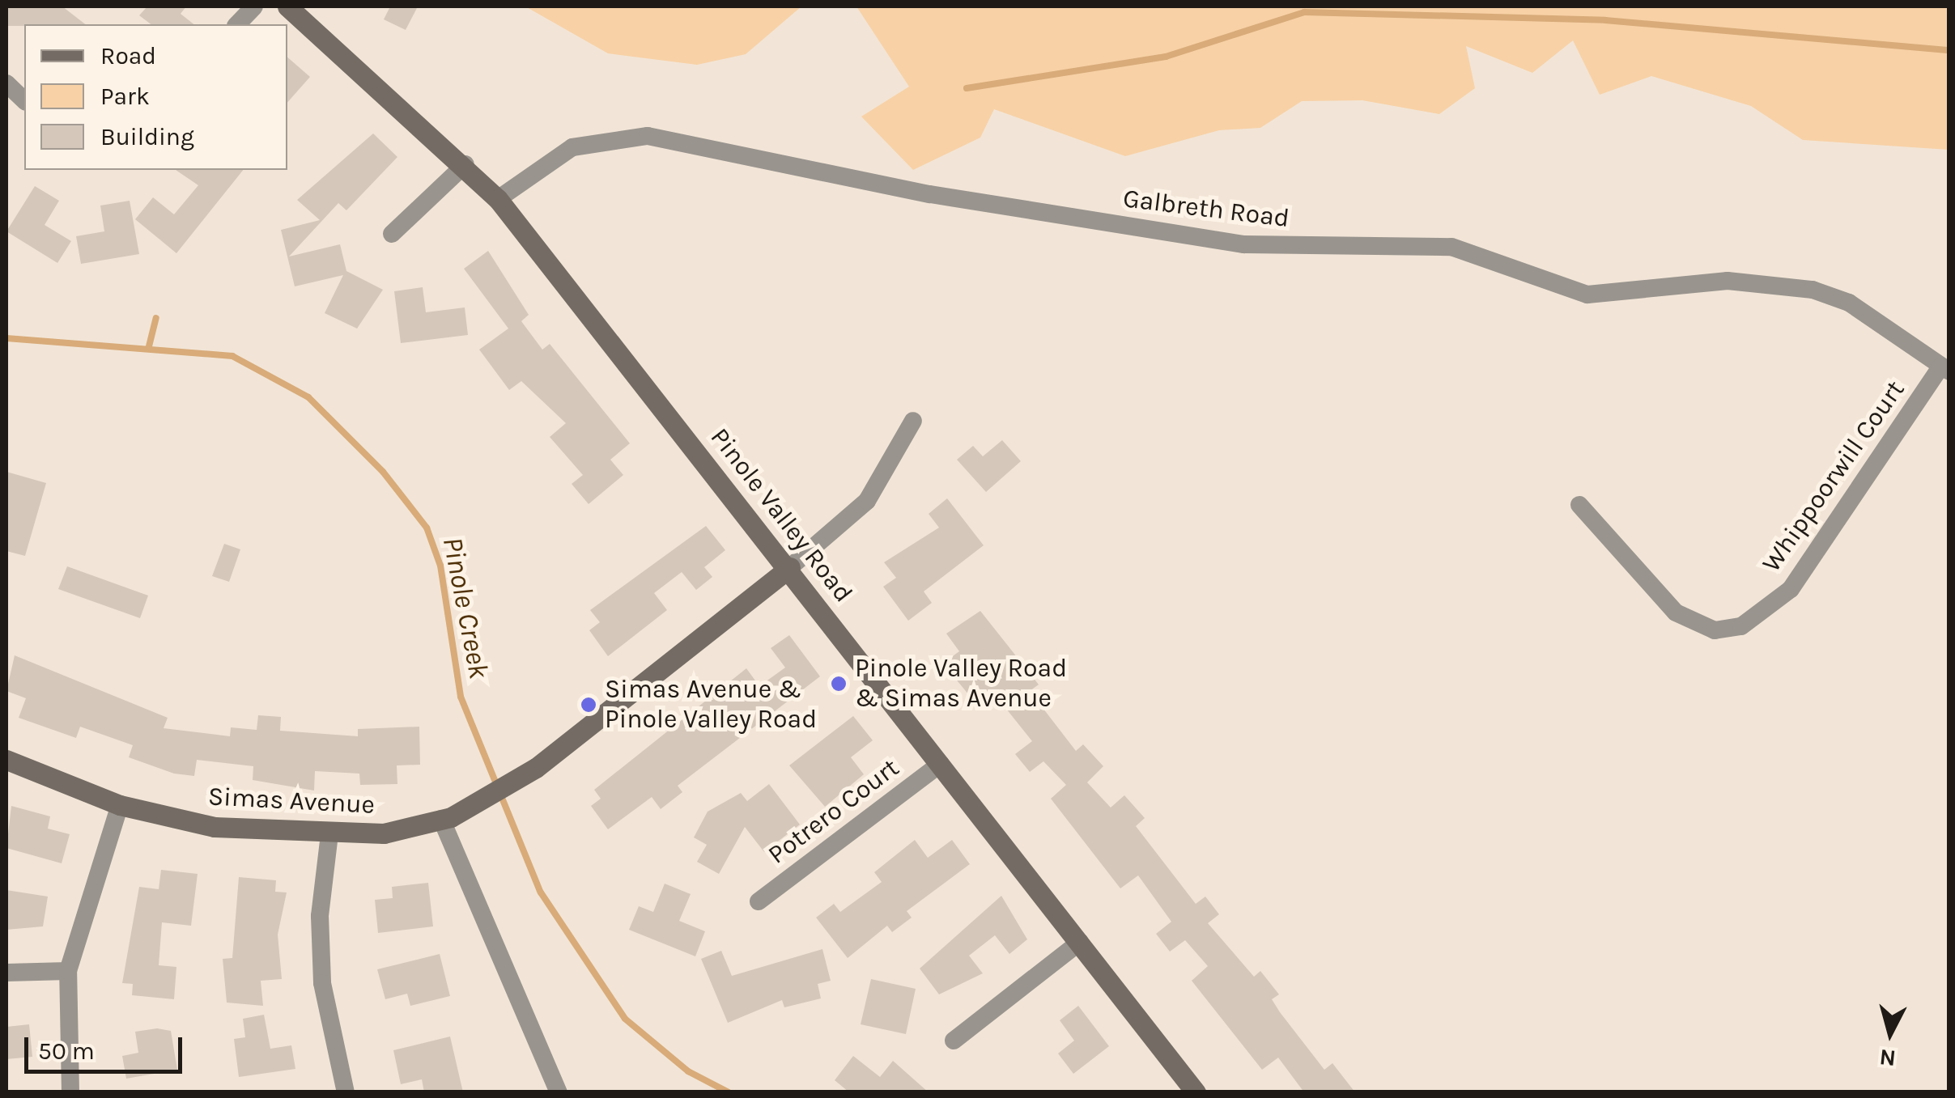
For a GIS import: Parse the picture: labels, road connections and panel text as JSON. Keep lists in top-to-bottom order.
{
  "streets": {
    "main road": ["Pinole Valley Road", "Simas Avenue"],
    "street": ["Galbreth Road", "Whippoorwill Court", "Potrero Court"]
  },
  "crossings": [
    ["Galbreth Road", "Whippoorwill Court"],
    ["Galbreth Road", "Pinole Valley Road"],
    ["Pinole Valley Road", "Simas Avenue"],
    ["Pinole Valley Road", "Potrero Court"]
  ],
  "water": ["Pinole Creek"],
  "places": ["Pinole Valley Road & Simas Avenue", "Simas Avenue & Pinole Valley Road"],
  "legend": ["Road", "Park", "Building"],
  "scale_bar": "50 m",
  "north": "bottom"
}
